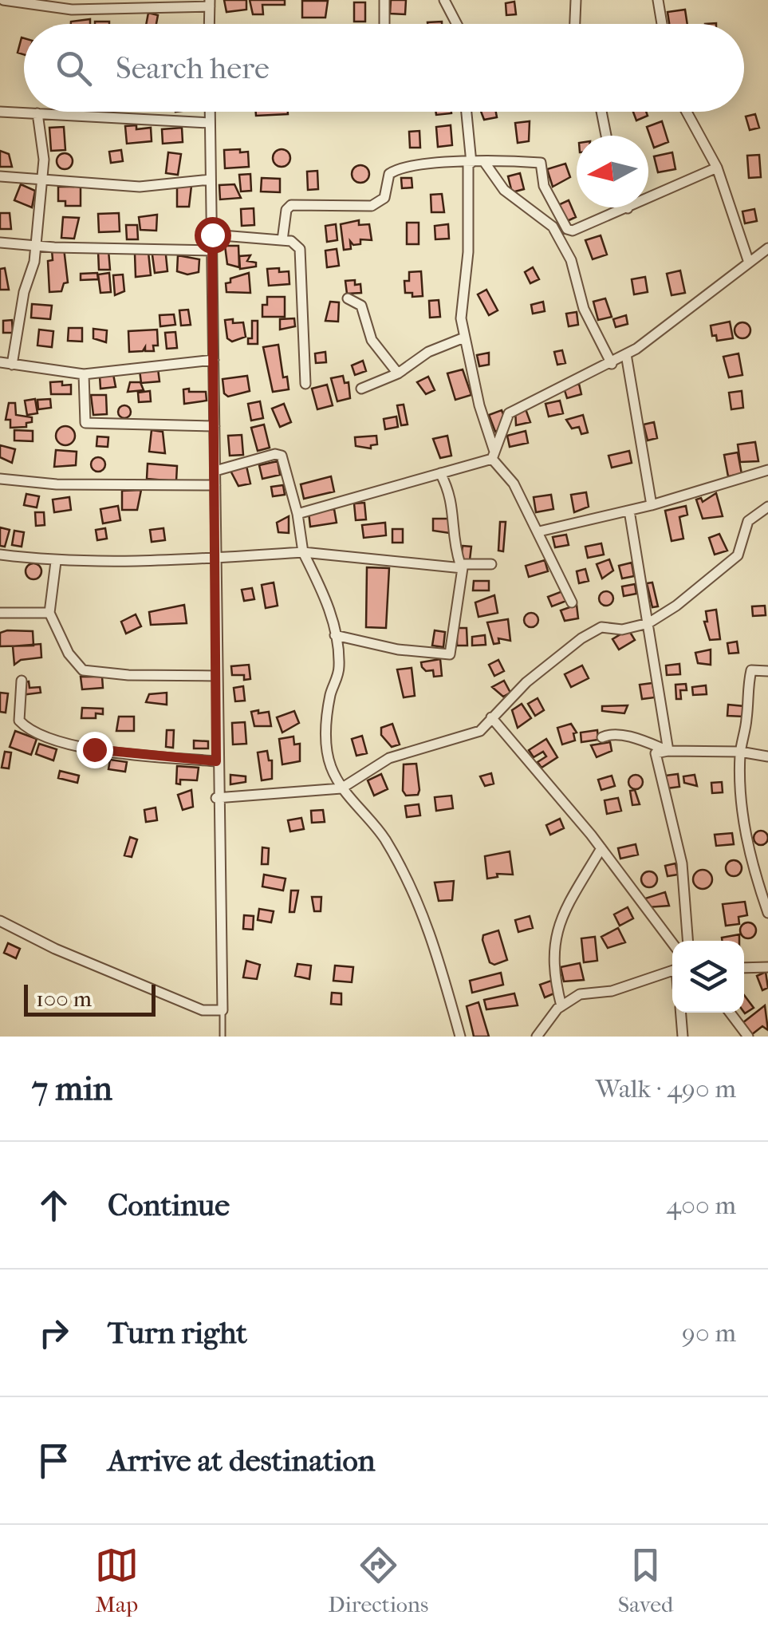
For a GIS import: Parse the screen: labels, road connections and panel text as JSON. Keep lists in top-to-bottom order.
{
  "scale_bar": "100 m",
  "north": "left",
  "page": {
    "search": "Search here",
    "scale": "100 m",
    "heading": ["7 min", "Walk · 490 m"],
    "list": [
      ["Continue", "400 m"],
      ["Turn right", "90 m"],
      "Arrive at destination"
    ],
    "nav": ["Map", "Directions", "Saved"]
  }
}
